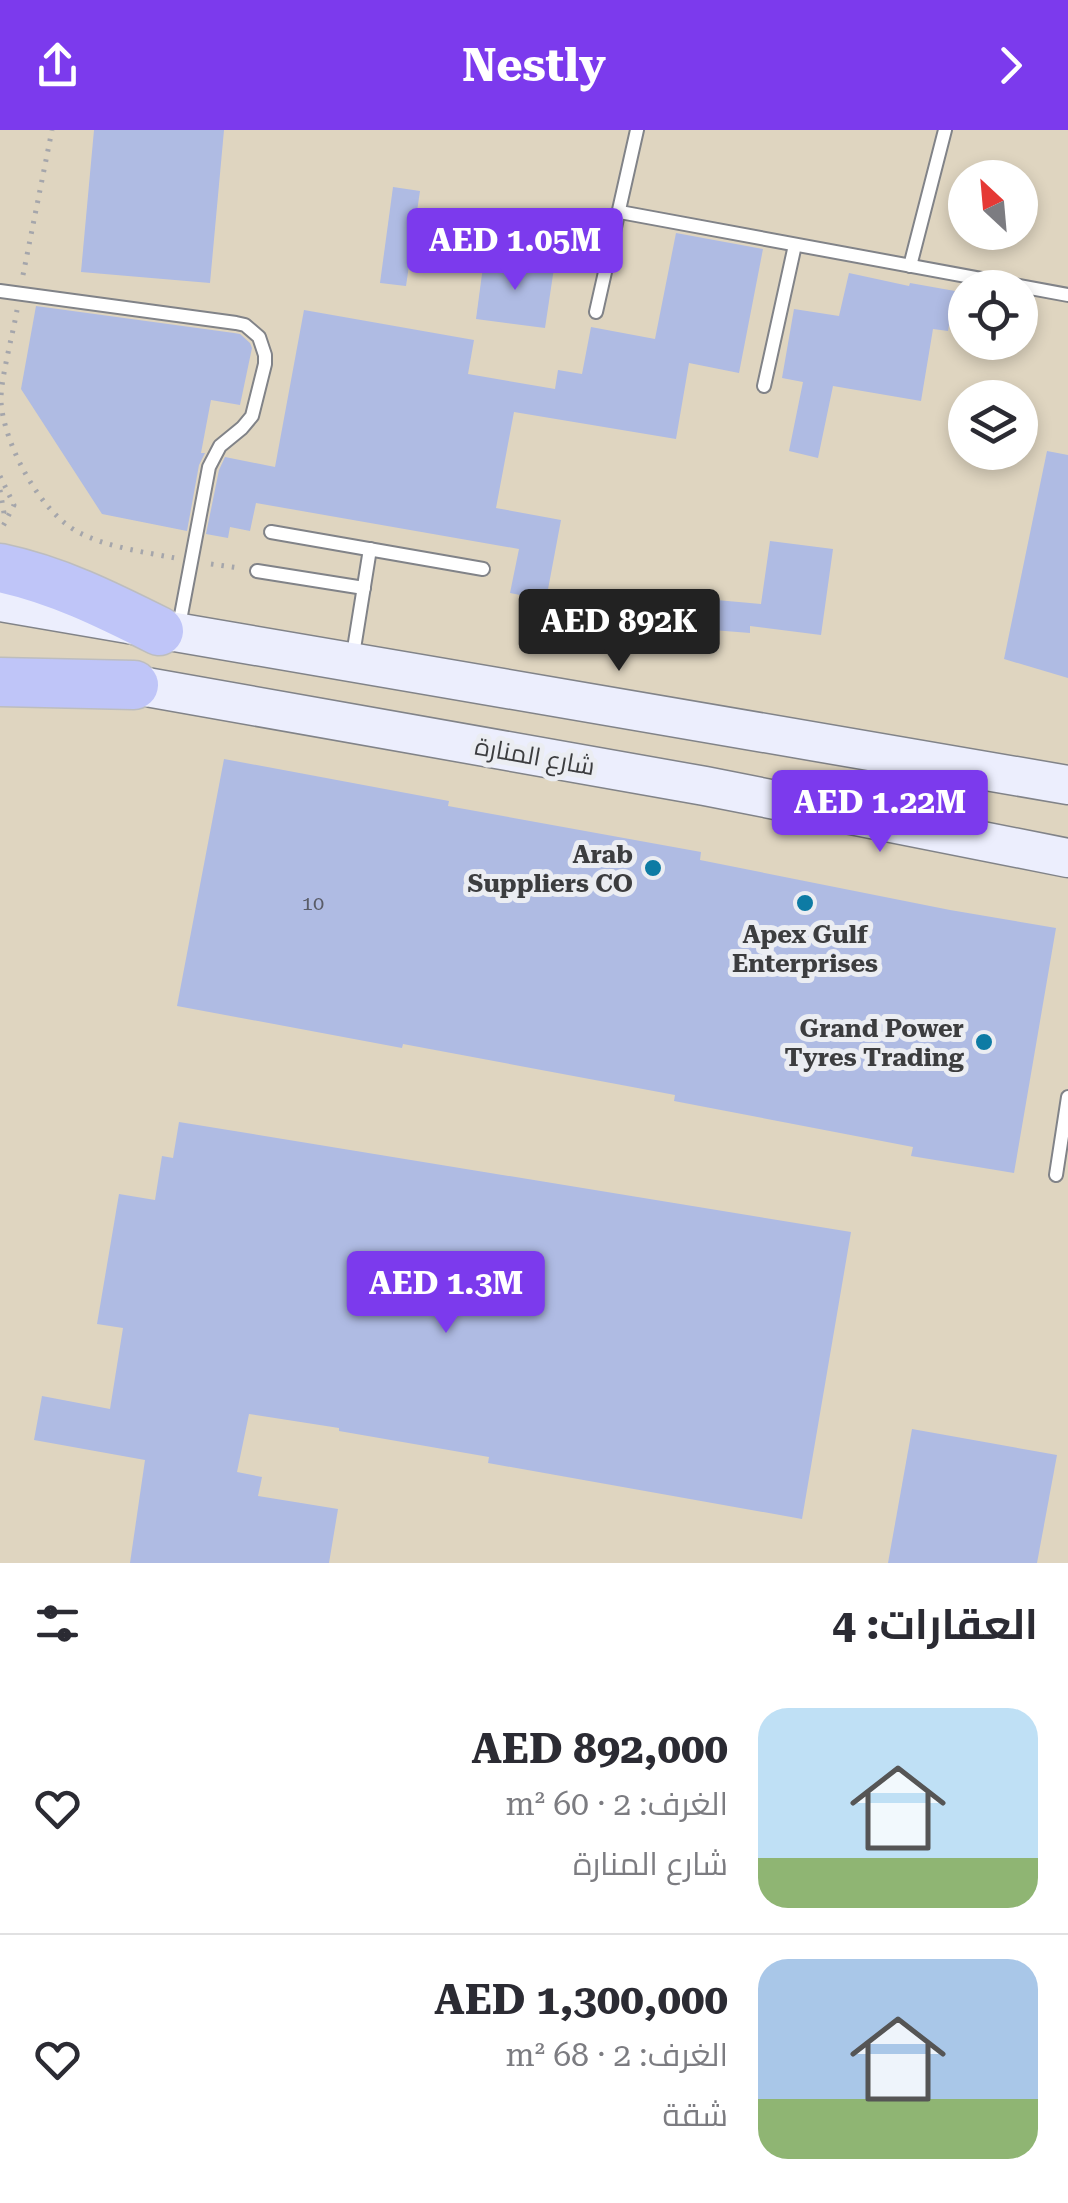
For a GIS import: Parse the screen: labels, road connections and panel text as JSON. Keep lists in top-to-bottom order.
{
  "streets": {
    "main road": ["شارع المنارة"]
  },
  "places": ["Arab Suppliers CO", "Apex Gulf Enterprises", "Grand Power Tyres Trading"],
  "house_numbers": ["10"],
  "north": "top left",
  "page": {
    "header": "Nestly",
    "price": [
      "AED 1.05M",
      "AED 892K",
      "AED 1.22M",
      "AED 1.3M"
    ],
    "heading": "العقارات: 4",
    "list": [
      {
        "name": "AED 892,000",
        "note": "الغرف: 2 · 60 m² · شارع المنارة"
      },
      {
        "name": "AED 1,300,000",
        "note": "الغرف: 2 · 68 m² · شقة"
      }
    ]
  }
}
